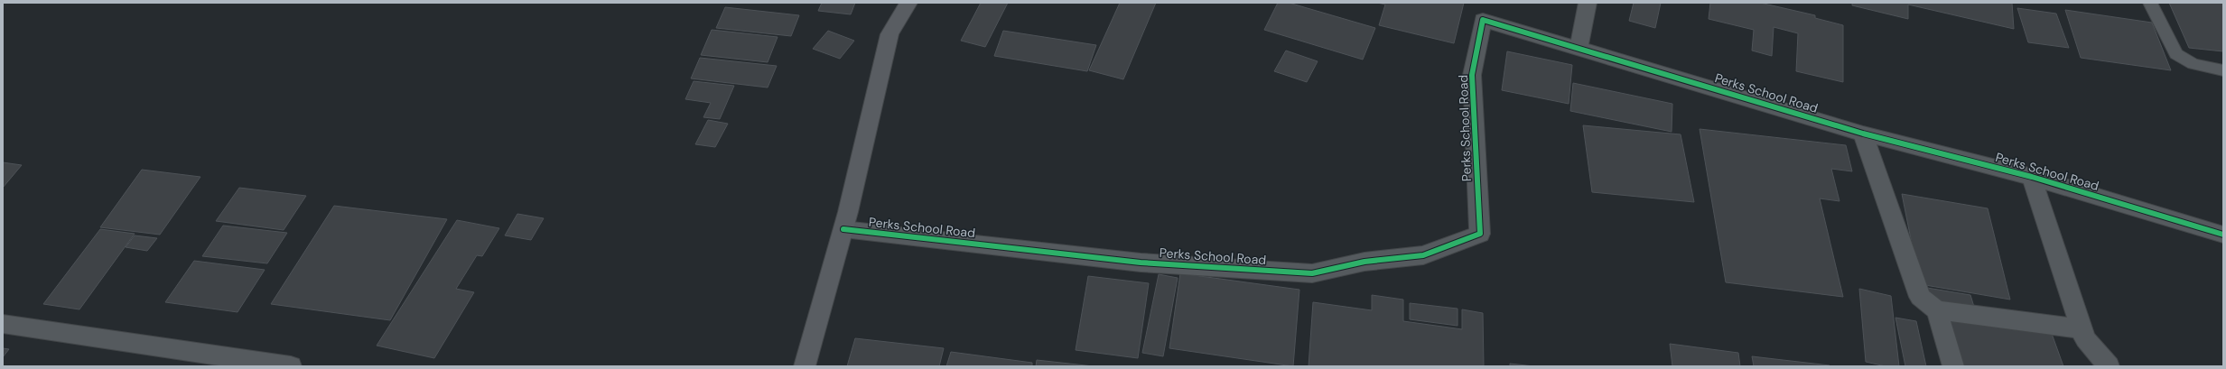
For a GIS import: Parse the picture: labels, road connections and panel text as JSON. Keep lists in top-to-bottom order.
{
  "streets": {
    "street": ["Perks School Road"]
  }
}
